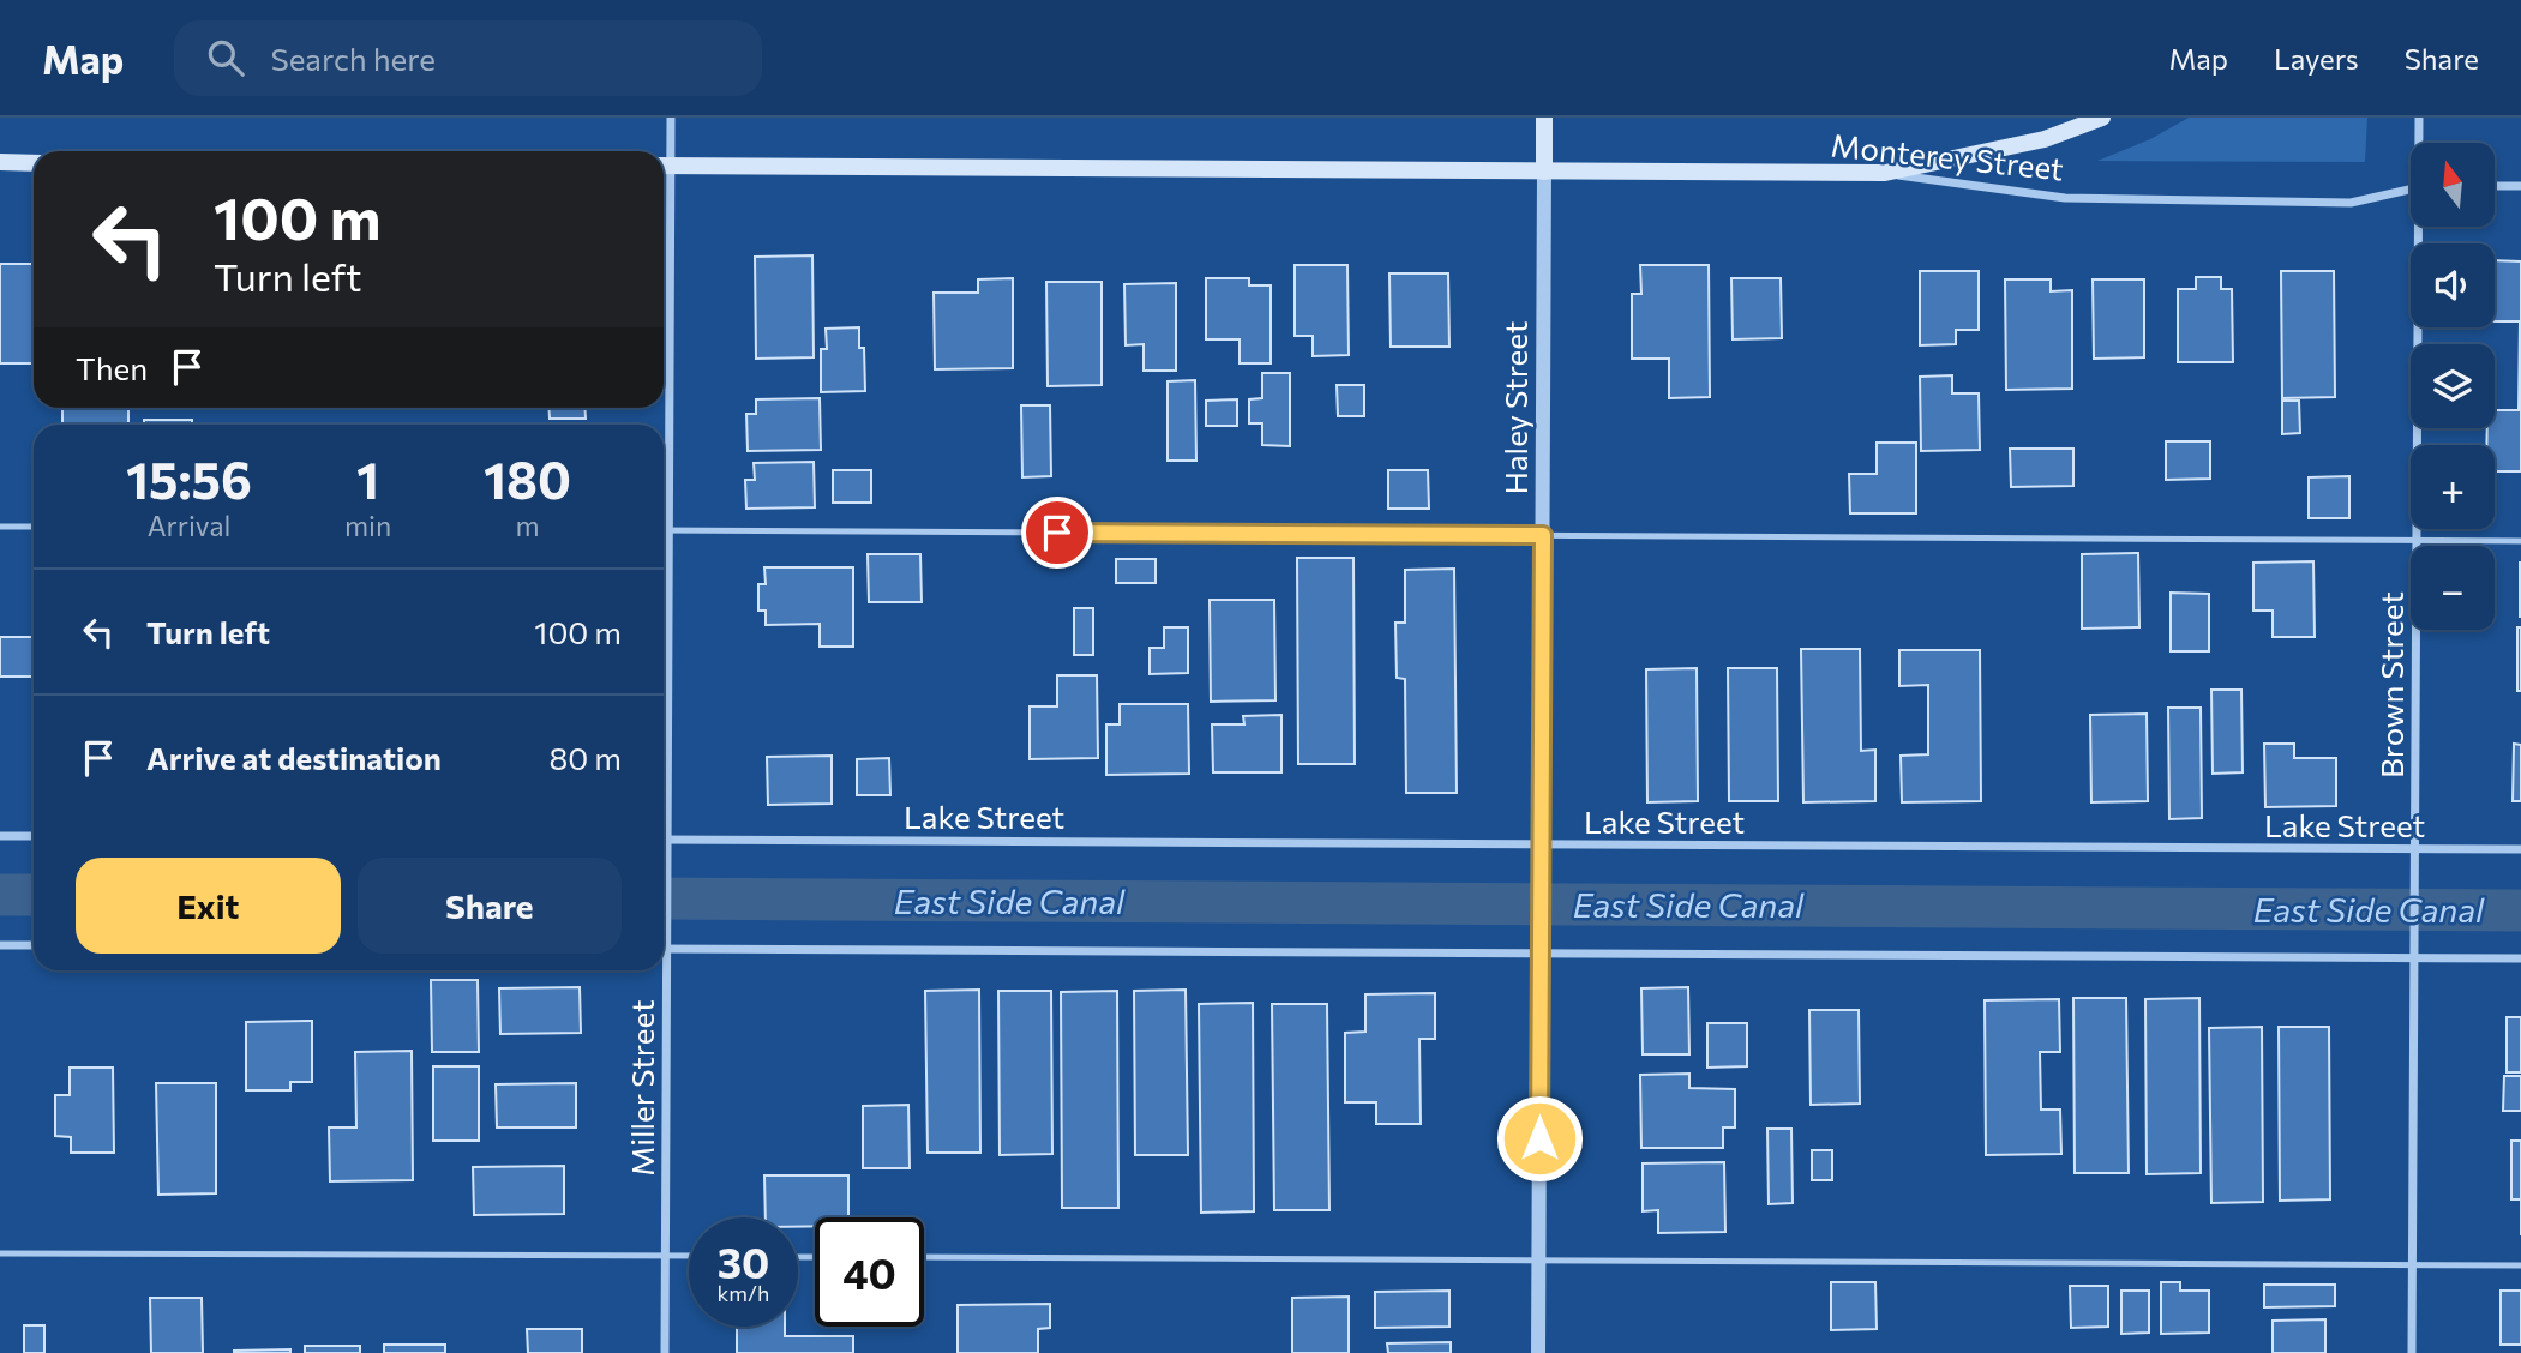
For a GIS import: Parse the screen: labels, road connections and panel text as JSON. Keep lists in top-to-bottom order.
{
  "streets": {
    "main road": ["Monterey Street", "Haley Street"],
    "street": ["Brown Street", "Lake Street", "Miller Street"]
  },
  "crossings": [
    ["Monterey Street", "Haley Street"],
    ["Haley Street", "Lake Street"],
    ["Brown Street", "Lake Street"],
    ["Lake Street", "Miller Street"]
  ],
  "water": ["East Side Canal"],
  "north": "top",
  "page": {
    "header": "Map",
    "search": "Search here",
    "nav": ["Map", "Layers", "Share"],
    "map_buttons": ["+", "−"],
    "turn": ["100 m", "Turn left"],
    "then": "Then",
    "eta": [
      "15:56",
      "Arrival",
      "1",
      "min",
      "180",
      "m"
    ],
    "list": [
      {
        "name": "Turn left",
        "value": "100 m"
      },
      {
        "name": "Arrive at destination",
        "value": "80 m"
      }
    ],
    "buttons": ["Exit", "Share"],
    "speed": "30 km/h",
    "limit": "40"
  }
}
